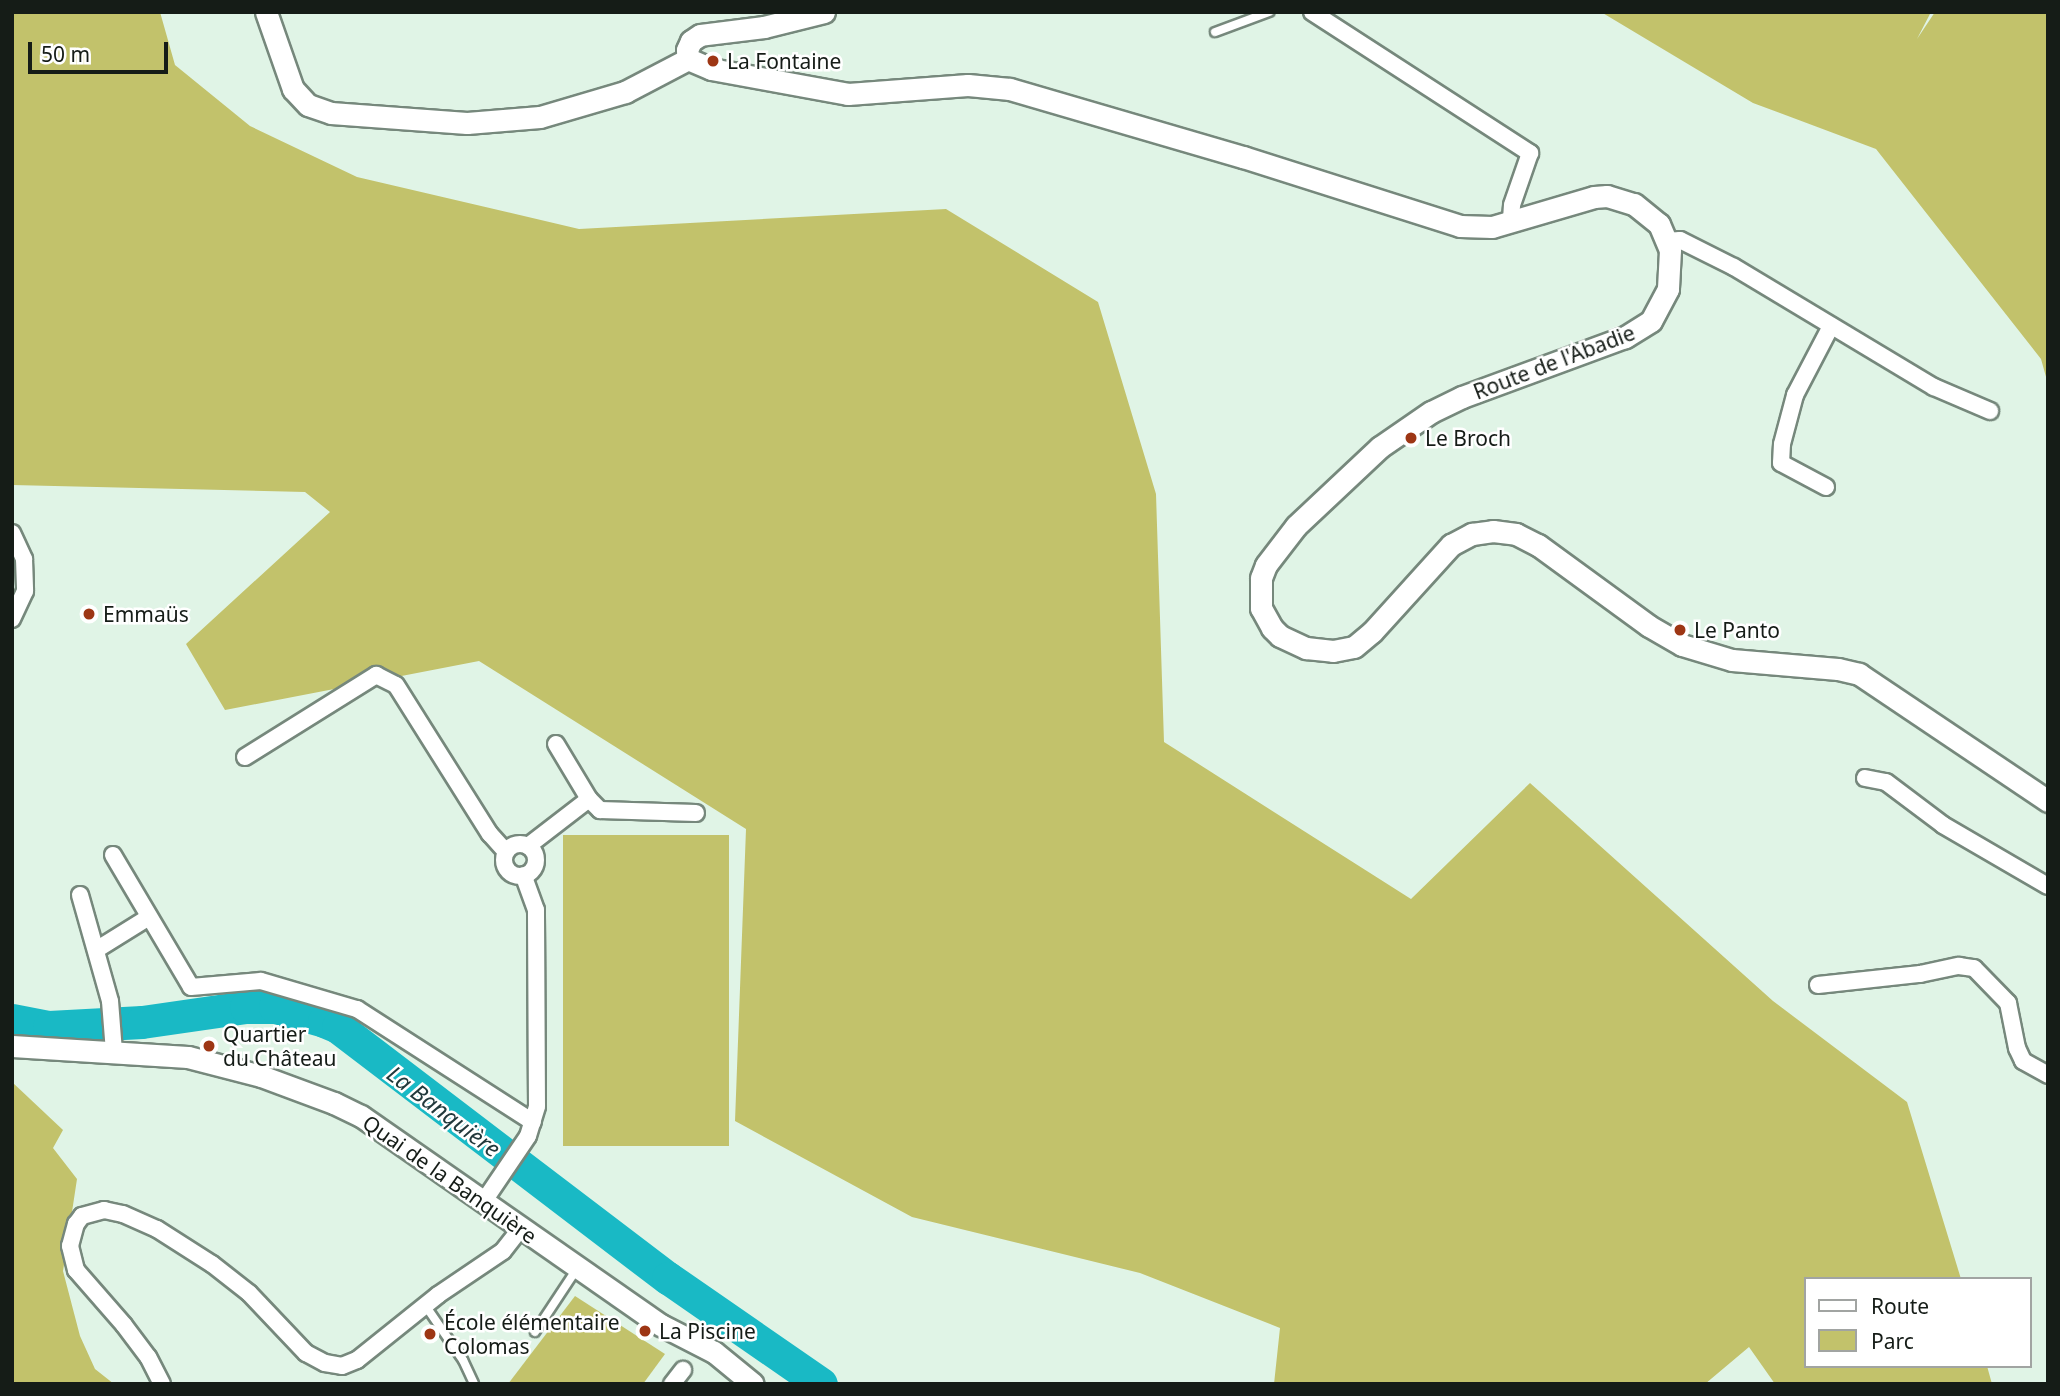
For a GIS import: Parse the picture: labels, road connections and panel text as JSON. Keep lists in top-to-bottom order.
{
  "streets": {
    "street": ["Route de l'Abadie", "Quai de la Banquière"]
  },
  "water": ["La Banquière"],
  "places": [
    "La Fontaine",
    "Le Broch",
    "Emmaüs",
    "Le Panto",
    "Quartier du Château",
    "La Piscine",
    "École élémentaire Colomas"
  ],
  "legend": ["Route", "Parc"],
  "scale_bar": "50 m"
}
